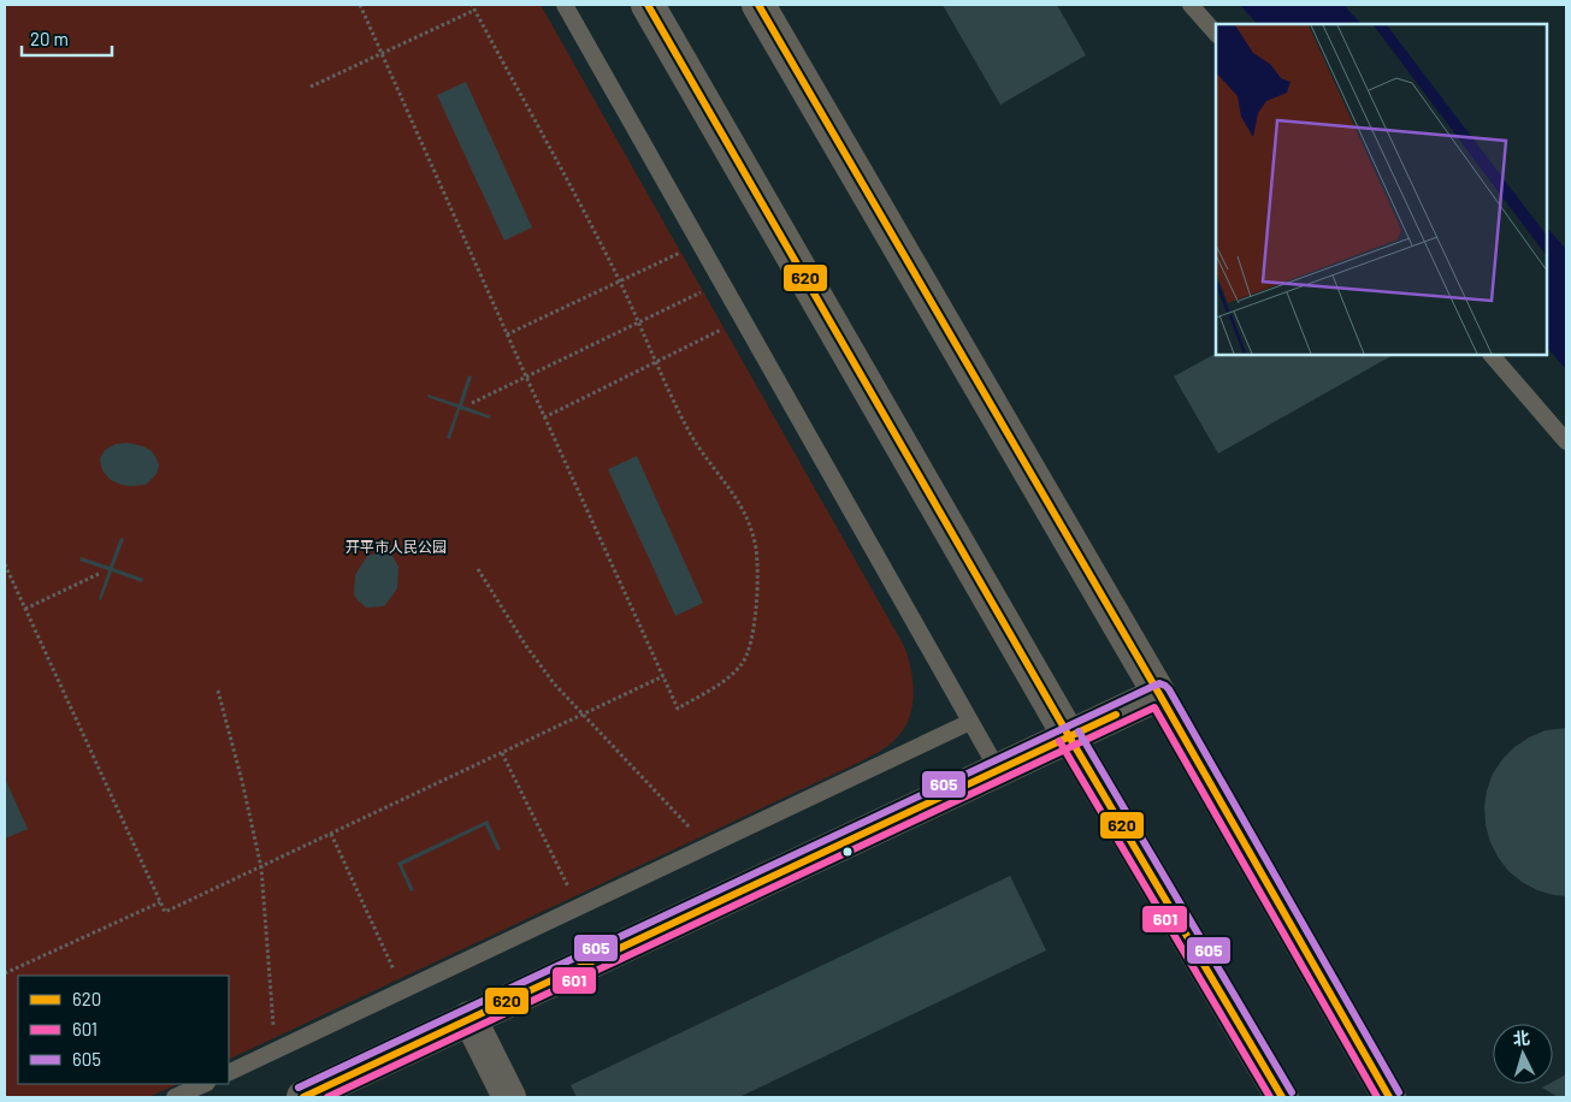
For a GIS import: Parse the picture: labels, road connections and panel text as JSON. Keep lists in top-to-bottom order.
{
  "parks": ["开平市人民公园"],
  "lines": ["transit line 620", "transit line 605", "transit line 601"],
  "legend": ["620", "601", "605"],
  "scale_bar": "20 m",
  "north": "top"
}
